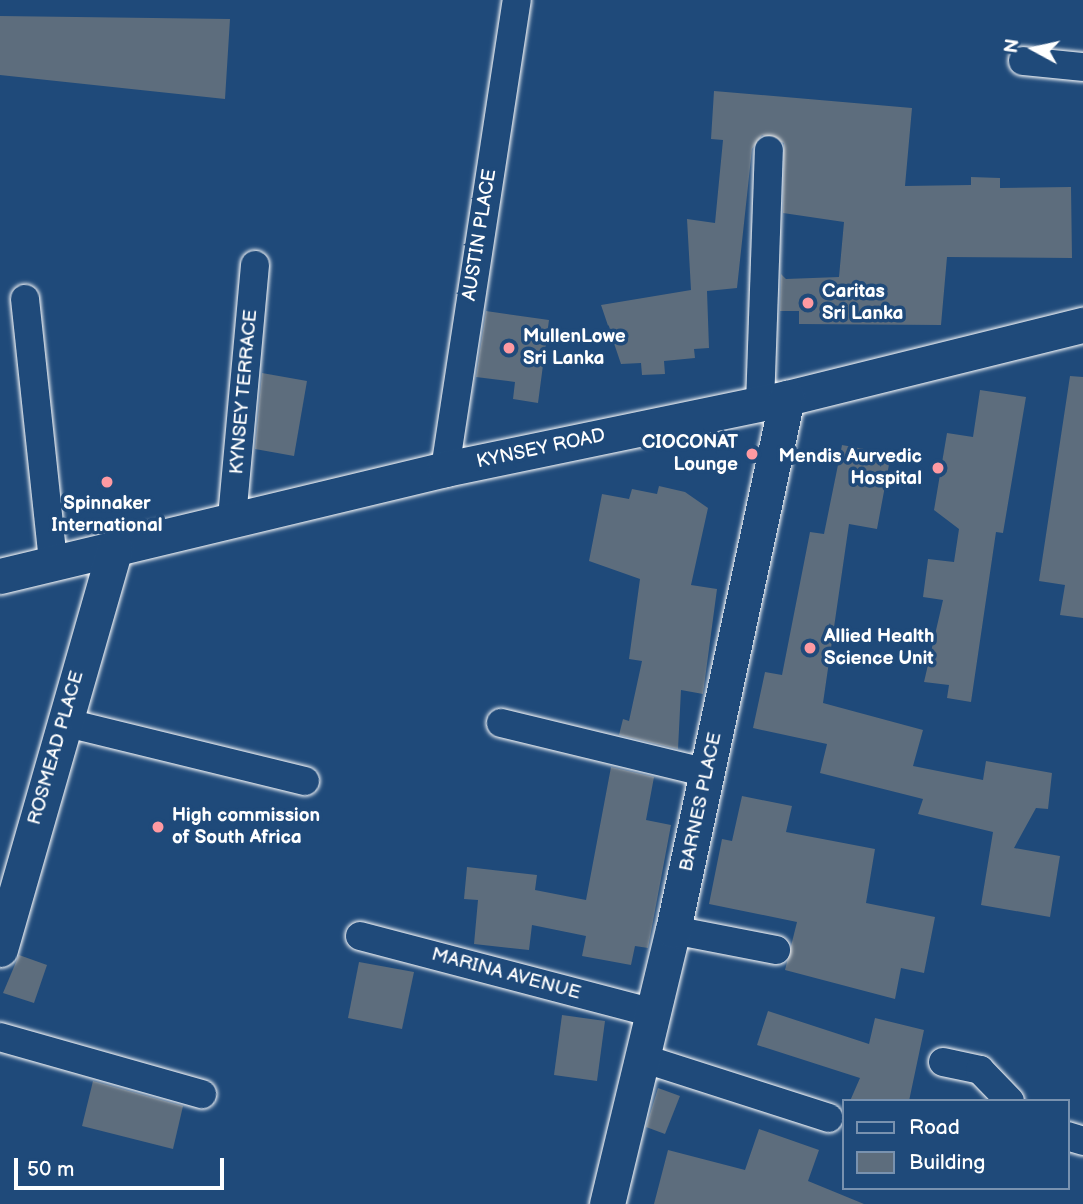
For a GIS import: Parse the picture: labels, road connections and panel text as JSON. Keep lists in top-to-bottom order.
{
  "streets": {
    "street": [
      "AUSTIN PLACE",
      "KYNSEY TERRACE",
      "KYNSEY ROAD",
      "ROSMEAD PLACE",
      "BARNES PLACE",
      "MARINA AVENUE"
    ]
  },
  "crossings": [
    ["AUSTIN PLACE", "KYNSEY ROAD"],
    ["KYNSEY TERRACE", "KYNSEY ROAD"],
    ["KYNSEY ROAD", "ROSMEAD PLACE"],
    ["KYNSEY ROAD", "BARNES PLACE"],
    ["BARNES PLACE", "MARINA AVENUE"]
  ],
  "places": [
    "Caritas Sri Lanka",
    "MullenLowe Sri Lanka",
    "CIOCONAT Lounge",
    "Mendis Aurvedic Hospital",
    "Spinnaker International",
    "Allied Health Science Unit",
    "High commission of South Africa"
  ],
  "legend": ["Road", "Building"],
  "scale_bar": "50 m",
  "north": "left"
}
